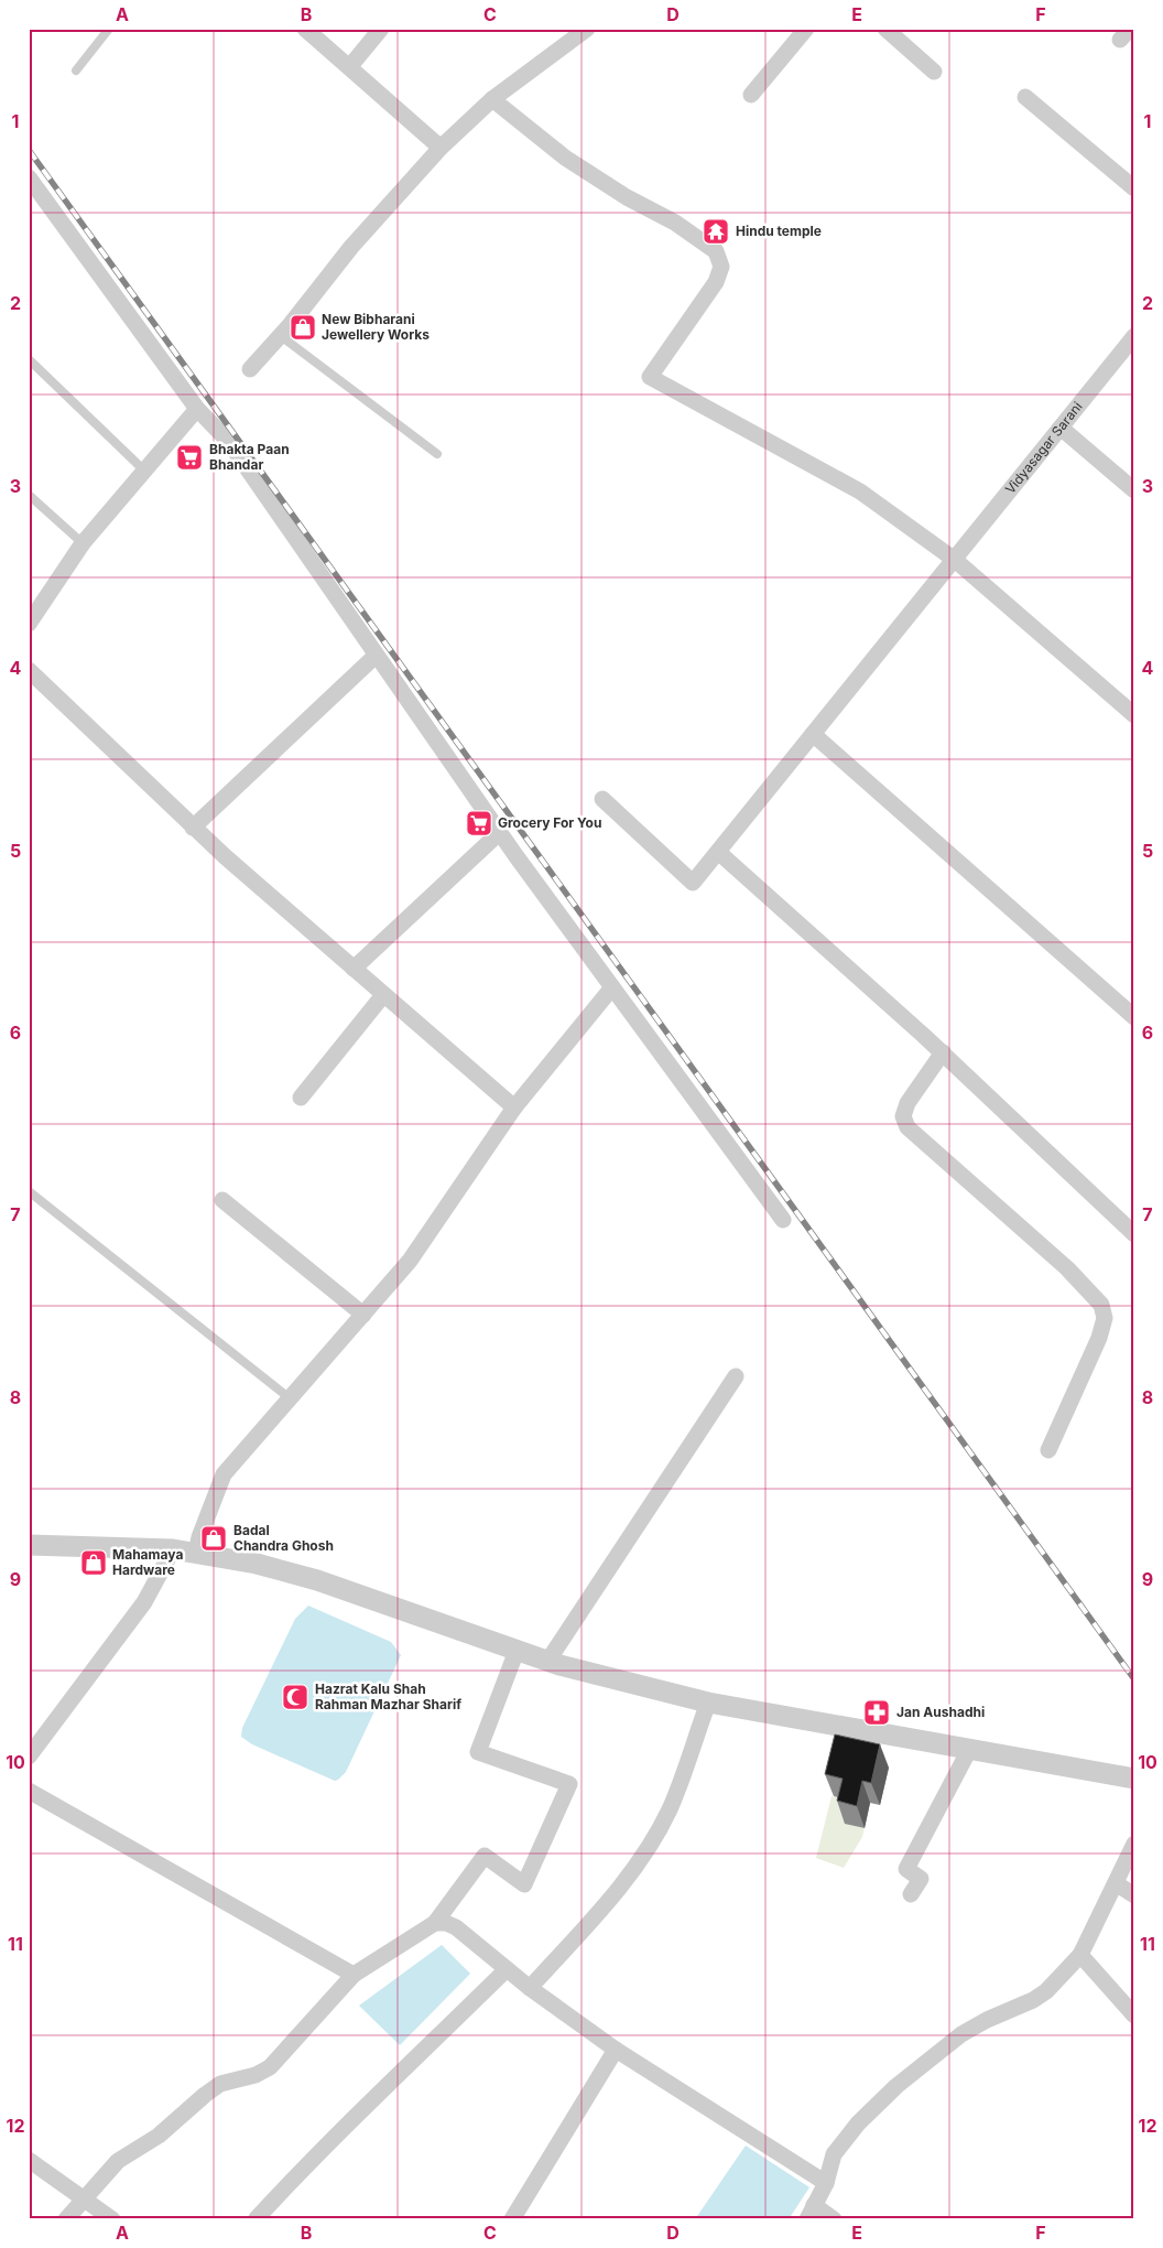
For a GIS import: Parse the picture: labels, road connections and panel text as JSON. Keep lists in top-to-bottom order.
{
  "streets": {
    "street": ["Vidyasagar Sarani"]
  },
  "places": {
    "temple": ["Hindu temple"],
    "shop": ["New Bibharani Jewellery Works", "Badal Chandra Ghosh", "Mahamaya Hardware"],
    "supermarket": ["Bhakta Paan Bhandar", "Grocery For You"],
    "mosque": ["Hazrat Kalu Shah Rahman Mazhar Sharif"],
    "pharmacy": ["Jan Aushadhi"]
  },
  "grid": {
    "columns": [
      "A",
      "B",
      "C",
      "D",
      "E",
      "F"
    ],
    "rows": [
      "1",
      "2",
      "3",
      "4",
      "5",
      "6",
      "7",
      "8",
      "9",
      "10",
      "11",
      "12"
    ]
  }
}
